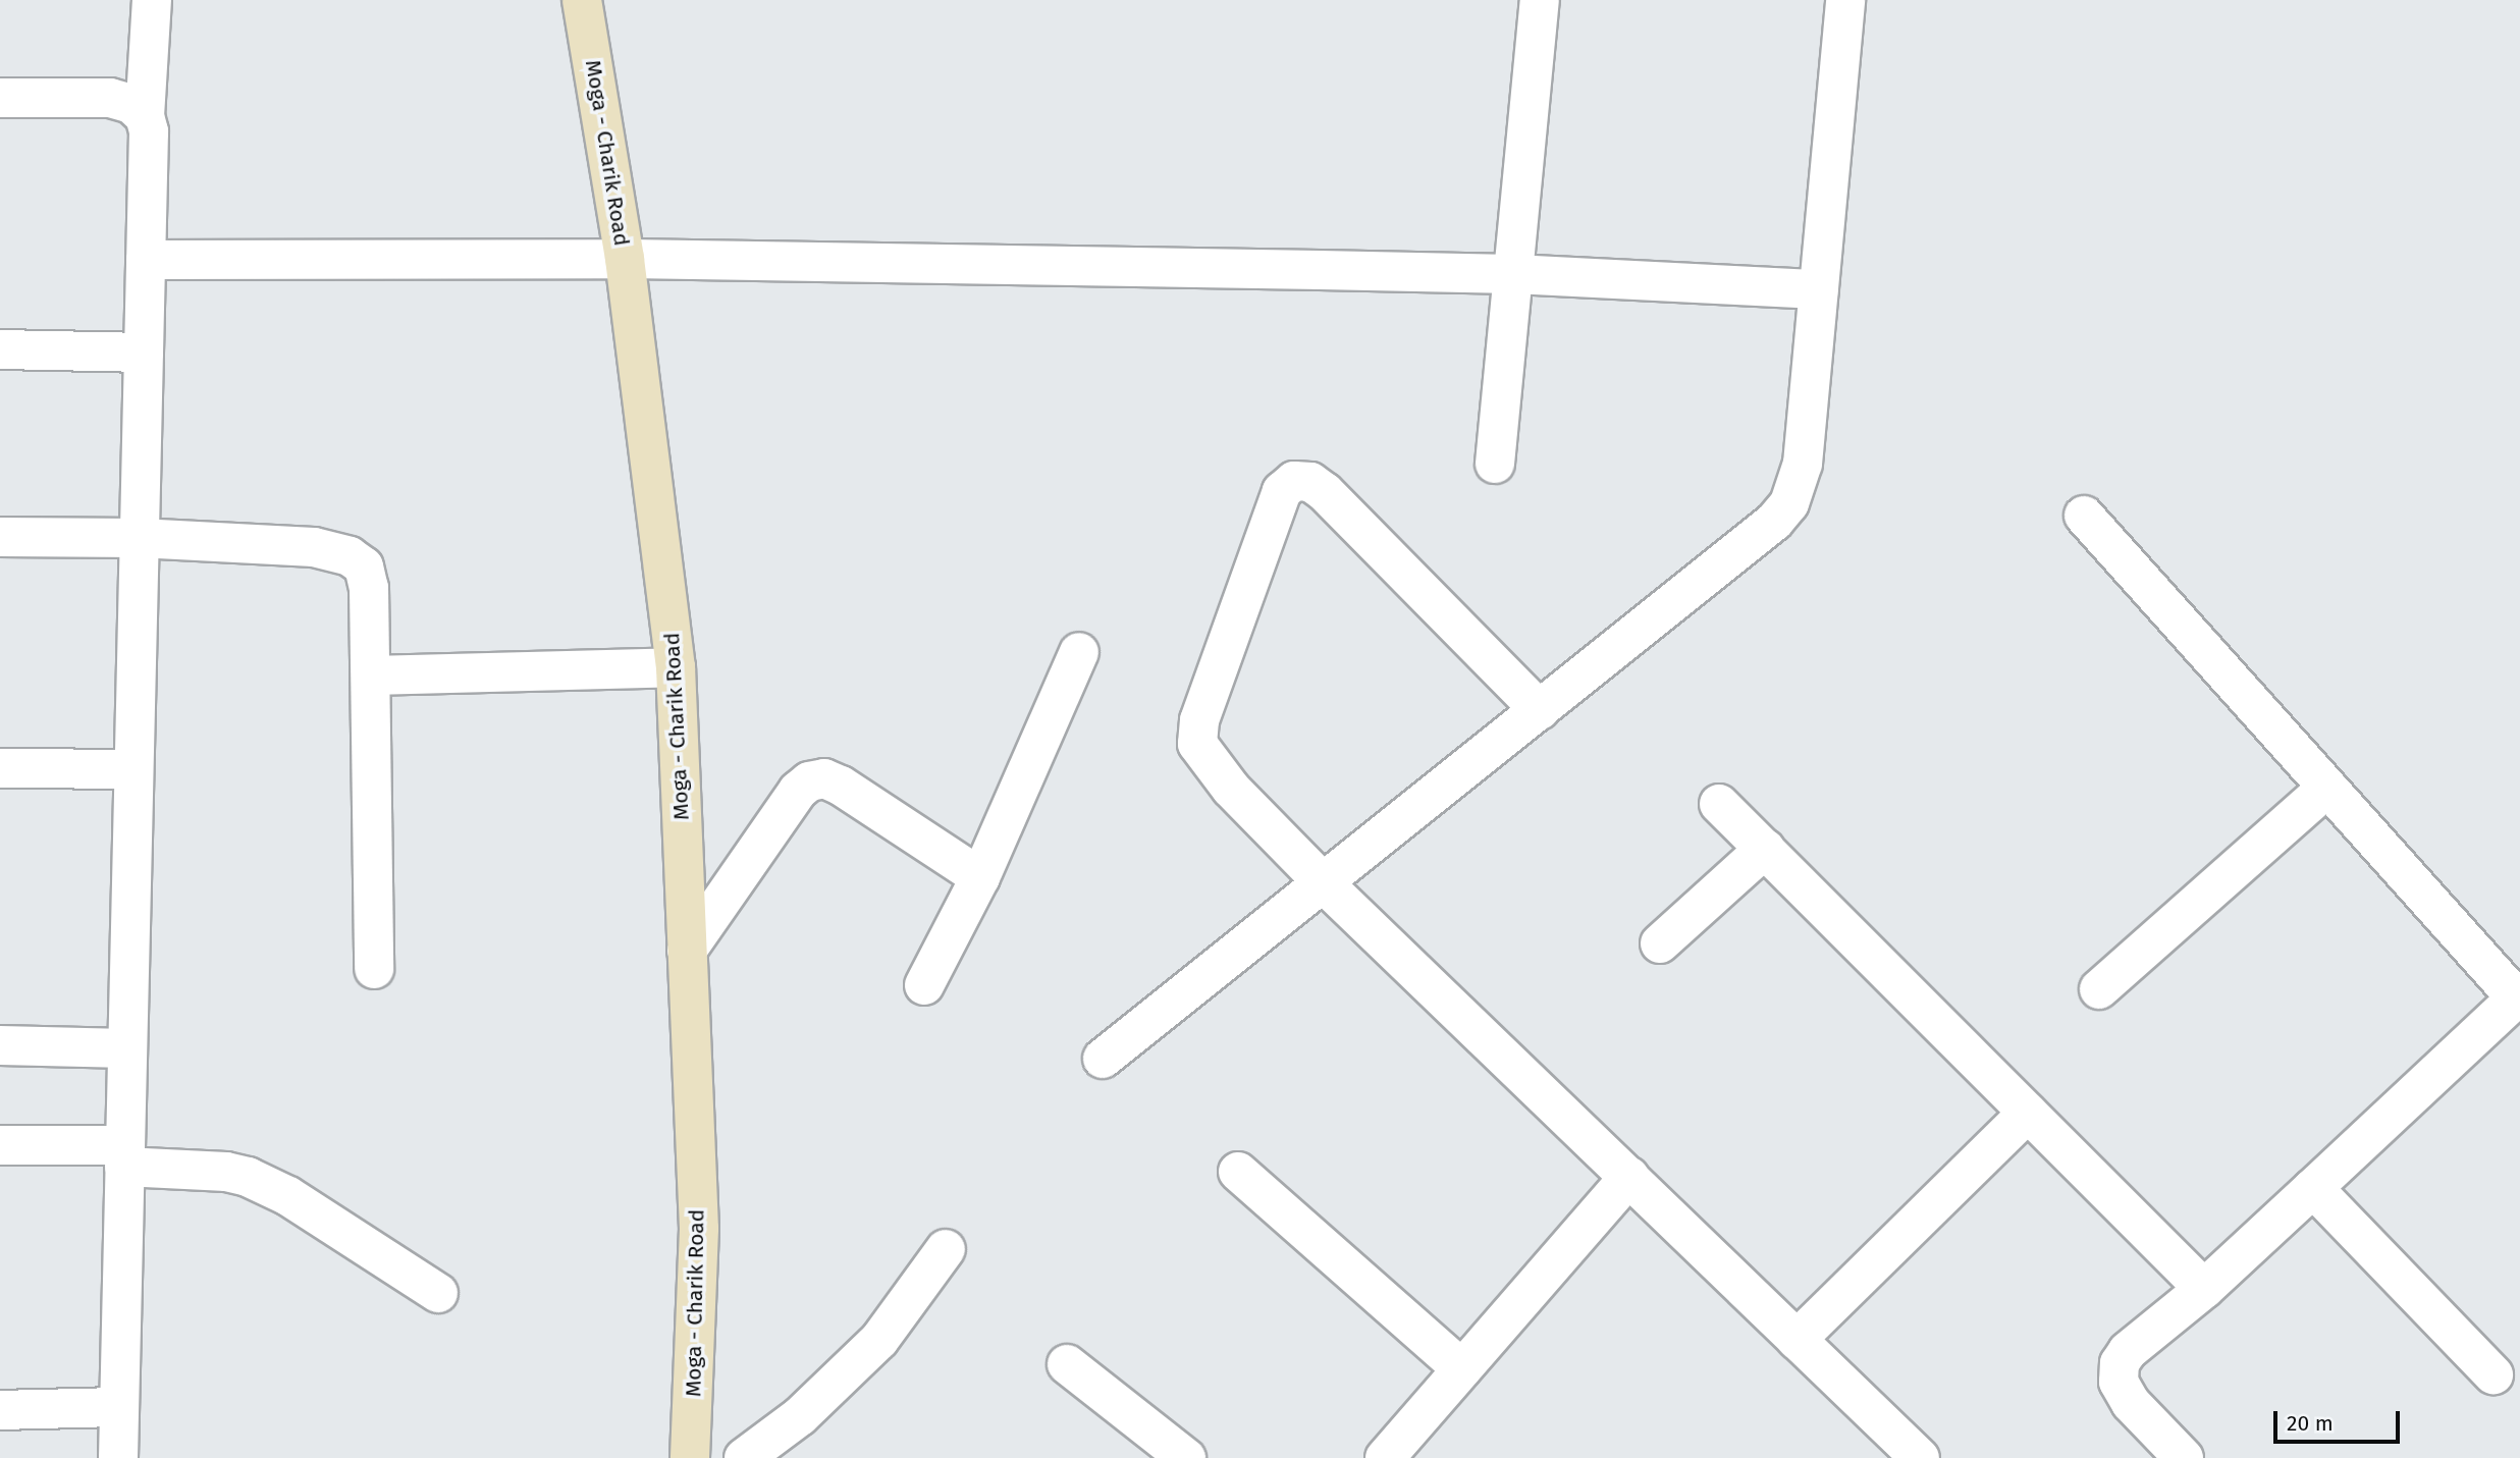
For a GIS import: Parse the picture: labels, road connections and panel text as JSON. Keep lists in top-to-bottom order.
{
  "streets": {
    "street": ["Moga - Charik Road"]
  },
  "scale_bar": "20 m"
}
